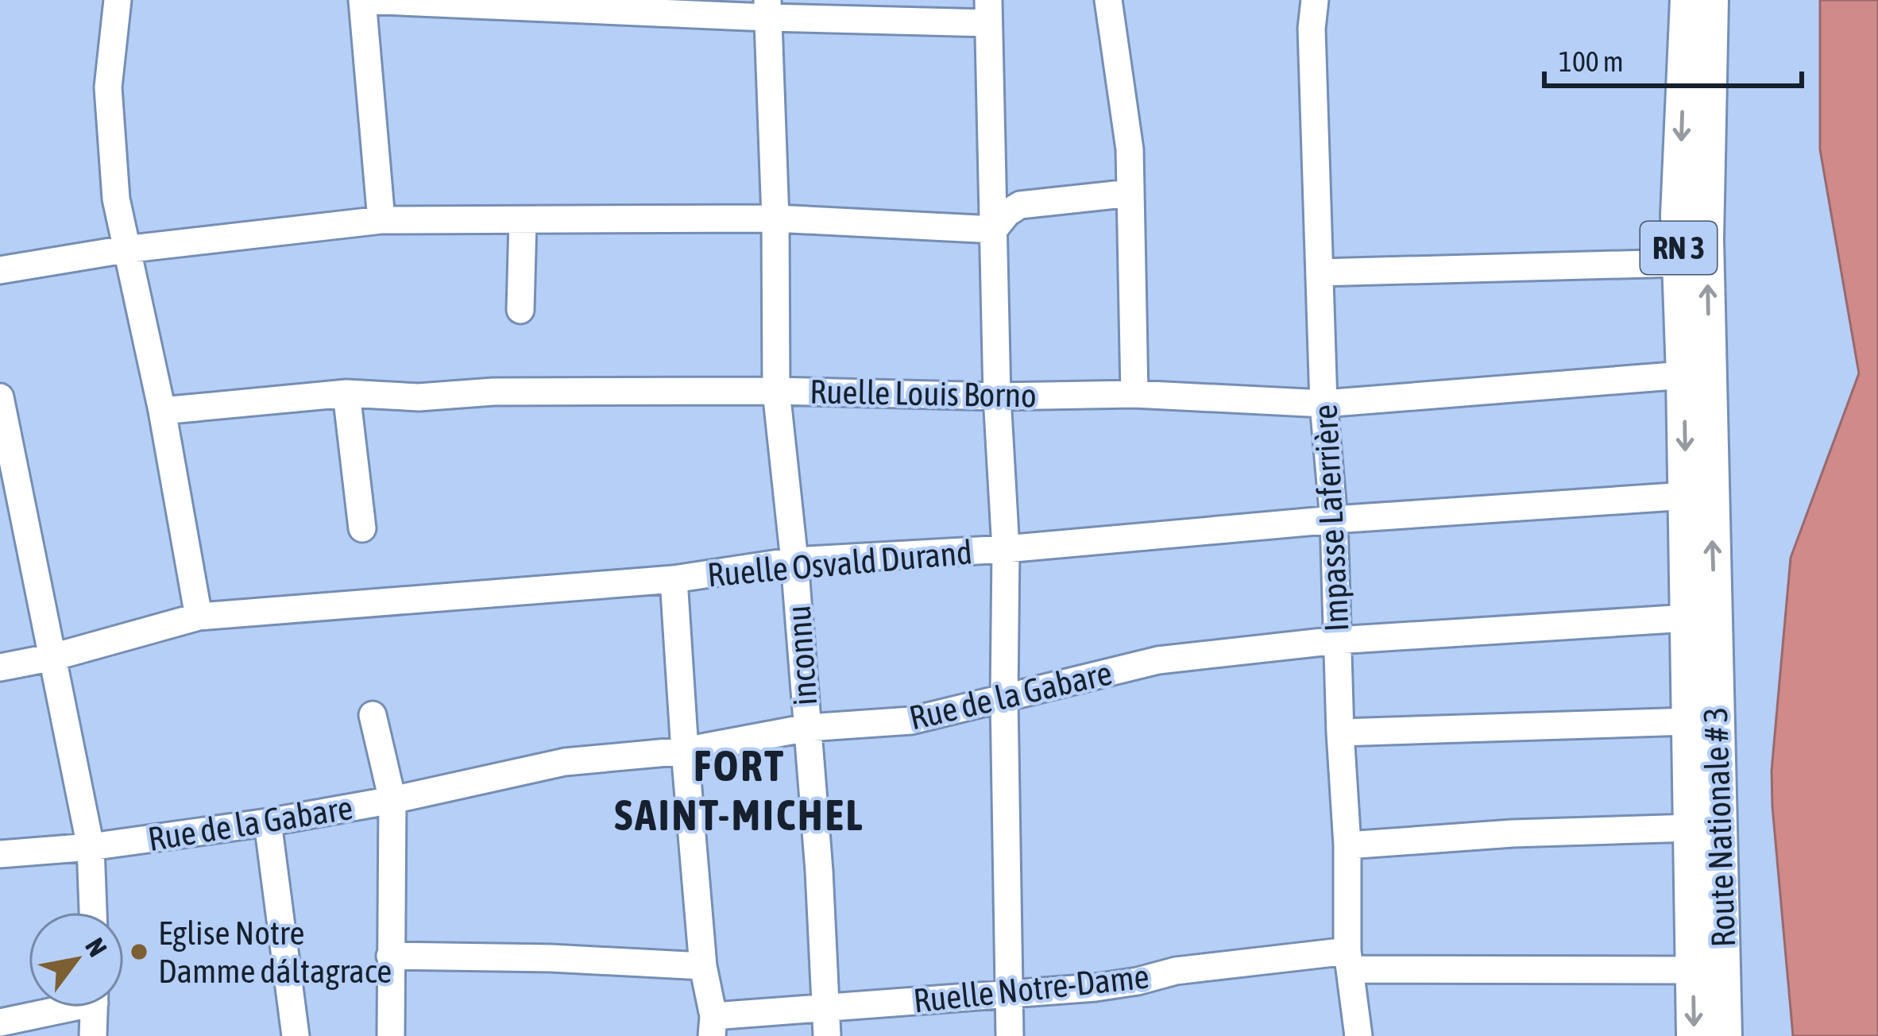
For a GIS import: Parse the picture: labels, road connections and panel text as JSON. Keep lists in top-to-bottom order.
{
  "streets": {
    "main road": ["RN 3", "Route Nationale # 3"],
    "street": [
      "Ruelle Louis Borno",
      "Impasse Laferrière",
      "Ruelle Osvald Durand",
      "inconnu",
      "Rue de la Gabare",
      "Ruelle Notre-Dame"
    ]
  },
  "crossings": [
    ["RN 3", "Ruelle Louis Borno"],
    ["RN 3", "Ruelle Osvald Durand"],
    ["RN 3", "Rue de la Gabare"],
    ["RN 3", "Route Nationale # 3"],
    ["Ruelle Louis Borno", "Impasse Laferrière"],
    ["Ruelle Louis Borno", "inconnu"],
    ["Impasse Laferrière", "Ruelle Osvald Durand"],
    ["Impasse Laferrière", "Rue de la Gabare"],
    ["Impasse Laferrière", "Ruelle Notre-Dame"],
    ["Ruelle Osvald Durand", "inconnu"],
    ["inconnu", "Rue de la Gabare"],
    ["inconnu", "Ruelle Notre-Dame"],
    ["Rue de la Gabare", "Route Nationale # 3"],
    ["Route Nationale # 3", "Ruelle Notre-Dame"]
  ],
  "districts": ["FORT SAINT-MICHEL"],
  "places": ["Eglise Notre Damme dáltagrace"],
  "scale_bar": "100 m",
  "north": "top right"
}
